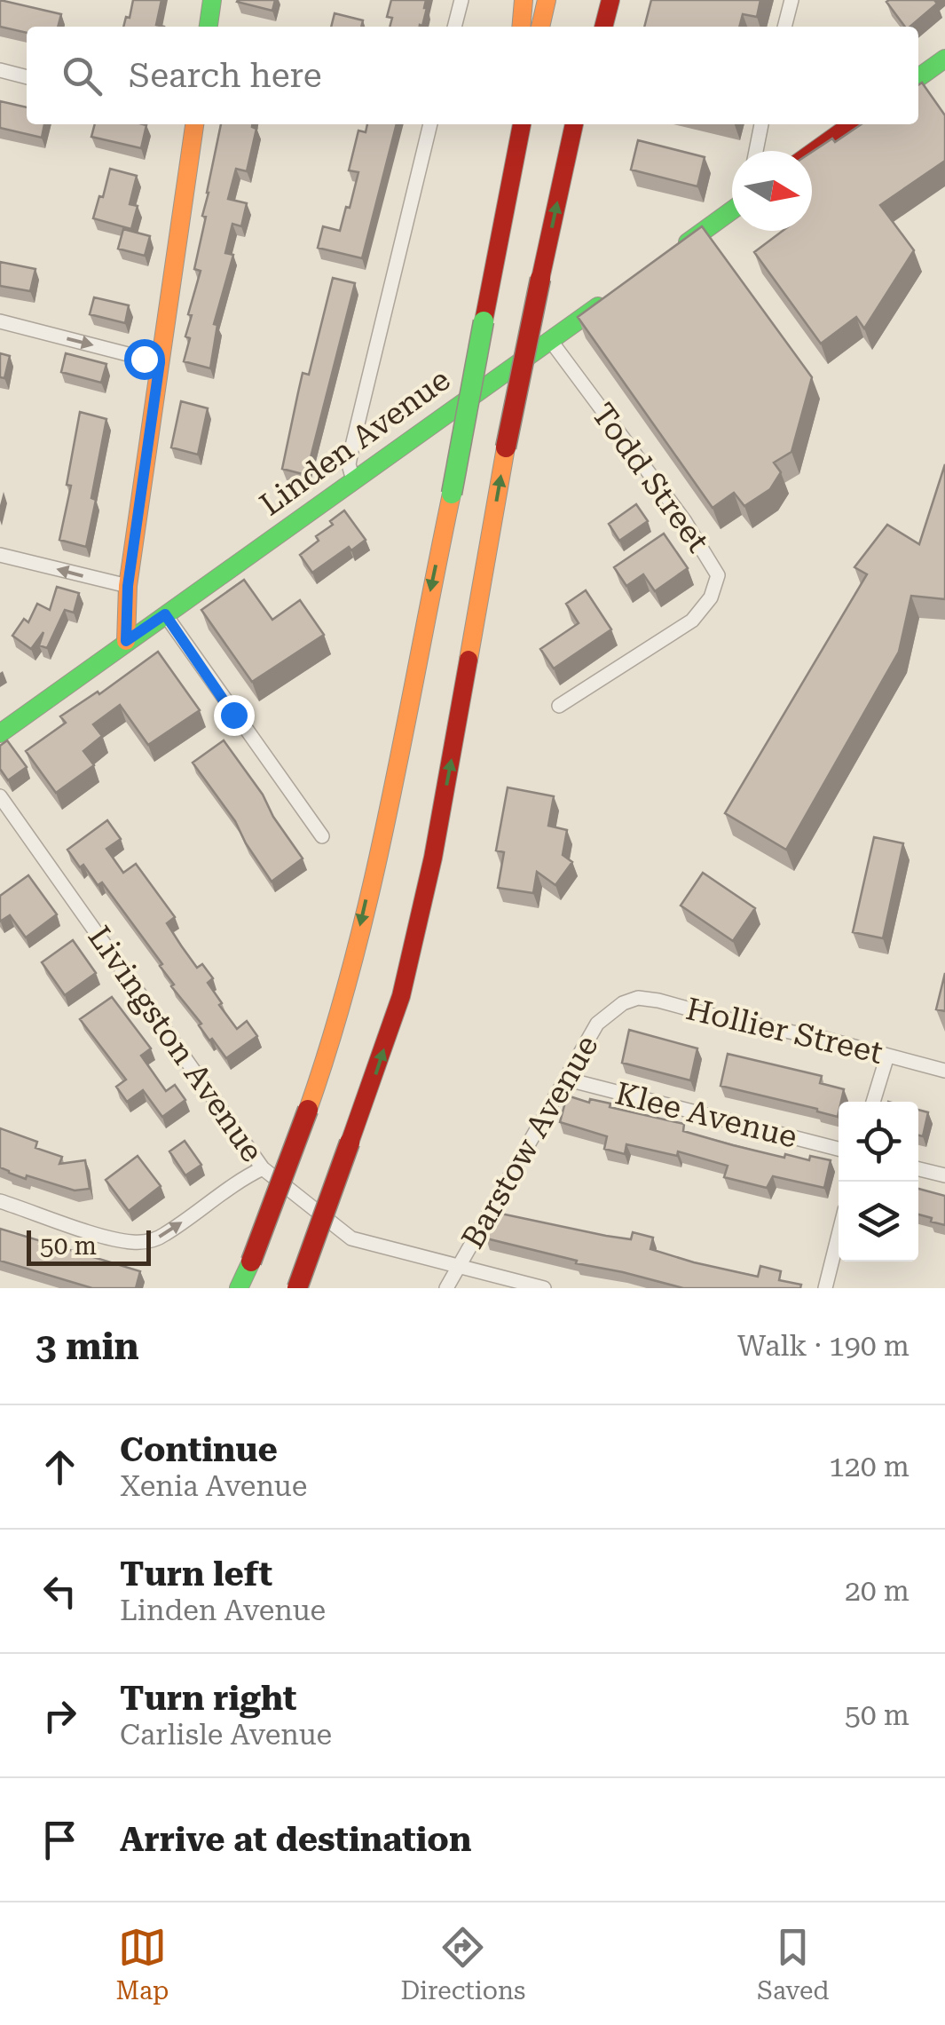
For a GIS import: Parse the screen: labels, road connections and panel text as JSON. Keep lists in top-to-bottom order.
{
  "streets": {
    "main road": ["Linden Avenue"],
    "street": [
      "Todd Street",
      "Hollier Street",
      "Livingston Avenue",
      "Klee Avenue",
      "Barstow Avenue"
    ]
  },
  "crossings": [
    ["Linden Avenue", "Todd Street"],
    ["Hollier Street", "Barstow Avenue"],
    ["Livingston Avenue", "Barstow Avenue"],
    ["Klee Avenue", "Barstow Avenue"]
  ],
  "scale_bar": "50 m",
  "north": "right",
  "page": {
    "search": "Search here",
    "scale": "50 m",
    "heading": ["3 min", "Walk · 190 m"],
    "list": [
      ["Continue", "Xenia Avenue", "120 m"],
      ["Turn left", "Linden Avenue", "20 m"],
      ["Turn right", "Carlisle Avenue", "50 m"],
      "Arrive at destination"
    ],
    "nav": ["Map", "Directions", "Saved"]
  }
}
